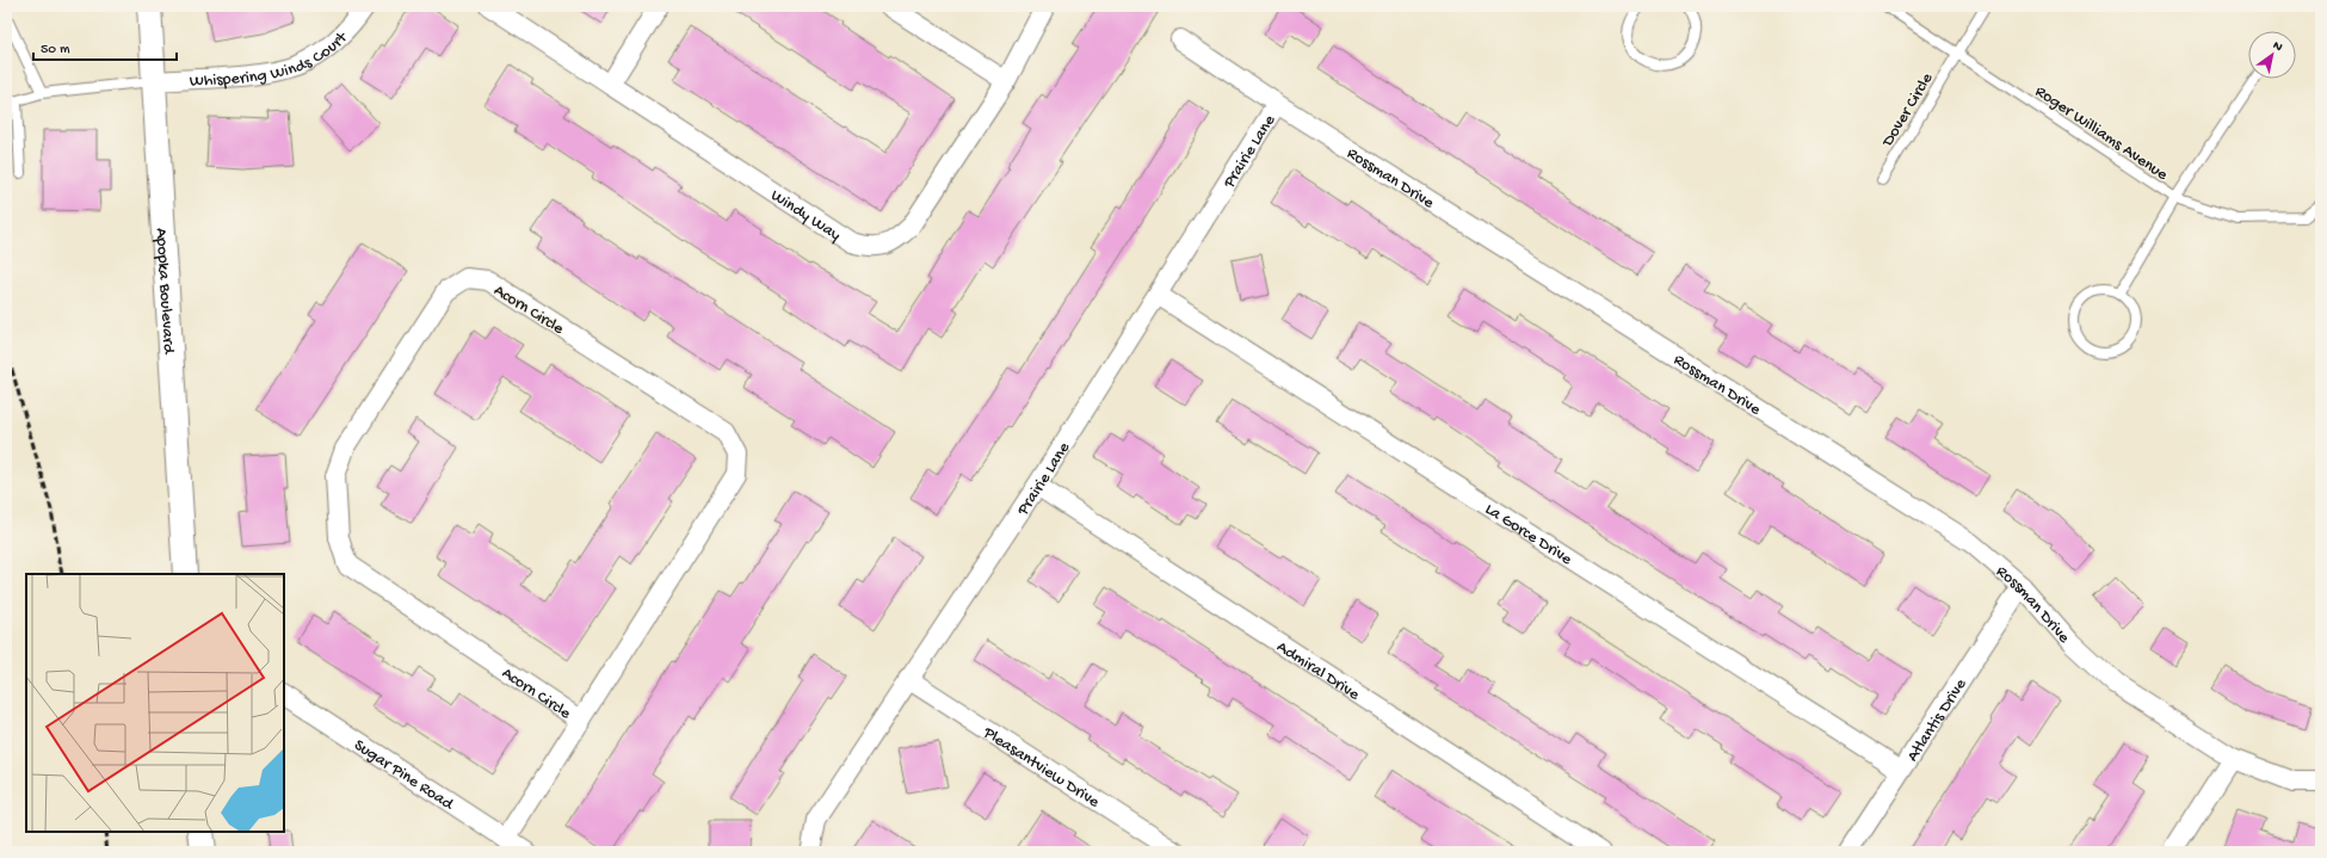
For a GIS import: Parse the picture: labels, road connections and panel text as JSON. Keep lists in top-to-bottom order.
{
  "streets": {
    "street": [
      "Whispering Winds Court",
      "Prairie Lane",
      "Rossman Drive",
      "Windy Way",
      "Apopka Boulevard",
      "Acorn Circle",
      "La Gorce Drive",
      "Admiral Drive",
      "Atlantis Drive",
      "Pleasantview Drive",
      "Sugar Pine Road"
    ],
    "lane": ["Dover Circle", "Roger Williams Avenue"]
  },
  "crossings": [
    ["Whispering Winds Court", "Apopka Boulevard"],
    ["Dover Circle", "Roger Williams Avenue"],
    ["Prairie Lane", "Rossman Drive"],
    ["Prairie Lane", "La Gorce Drive"],
    ["Prairie Lane", "Admiral Drive"],
    ["Prairie Lane", "Pleasantview Drive"],
    ["Rossman Drive", "Atlantis Drive"],
    ["Acorn Circle", "Sugar Pine Road"],
    ["La Gorce Drive", "Atlantis Drive"]
  ],
  "scale_bar": "50 m",
  "north": "top right"
}
